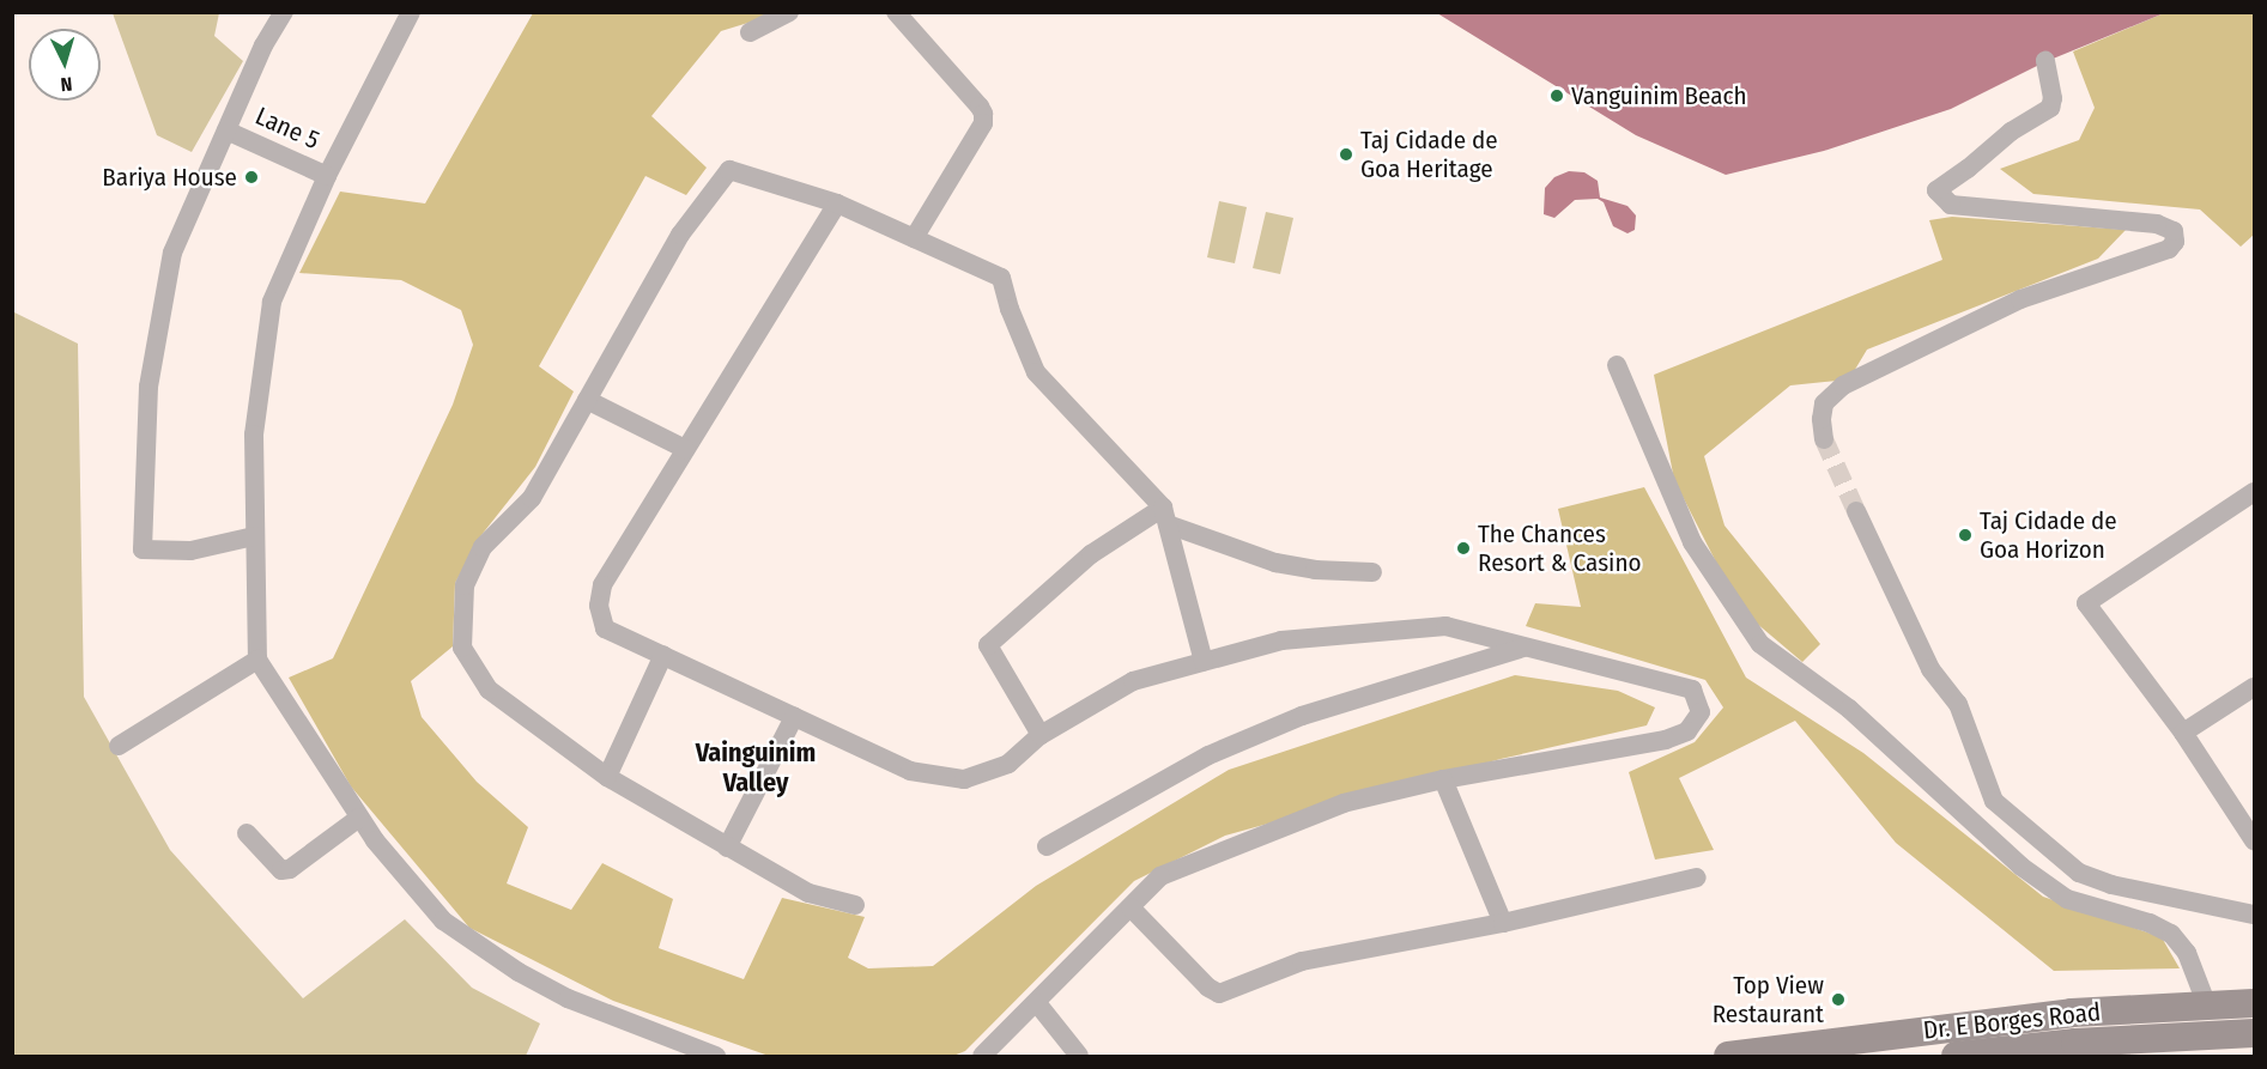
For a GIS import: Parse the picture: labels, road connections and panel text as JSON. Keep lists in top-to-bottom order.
{
  "streets": {
    "main road": ["Dr. E Borges Road"],
    "street": ["Lane 5"]
  },
  "districts": ["Vainguinim Valley"],
  "places": [
    "Vanguinim Beach",
    "Taj Cidade de Goa Heritage",
    "Bariya House",
    "Taj Cidade de Goa Horizon",
    "The Chances Resort & Casino",
    "Top View Restaurant"
  ],
  "north": "bottom"
}
